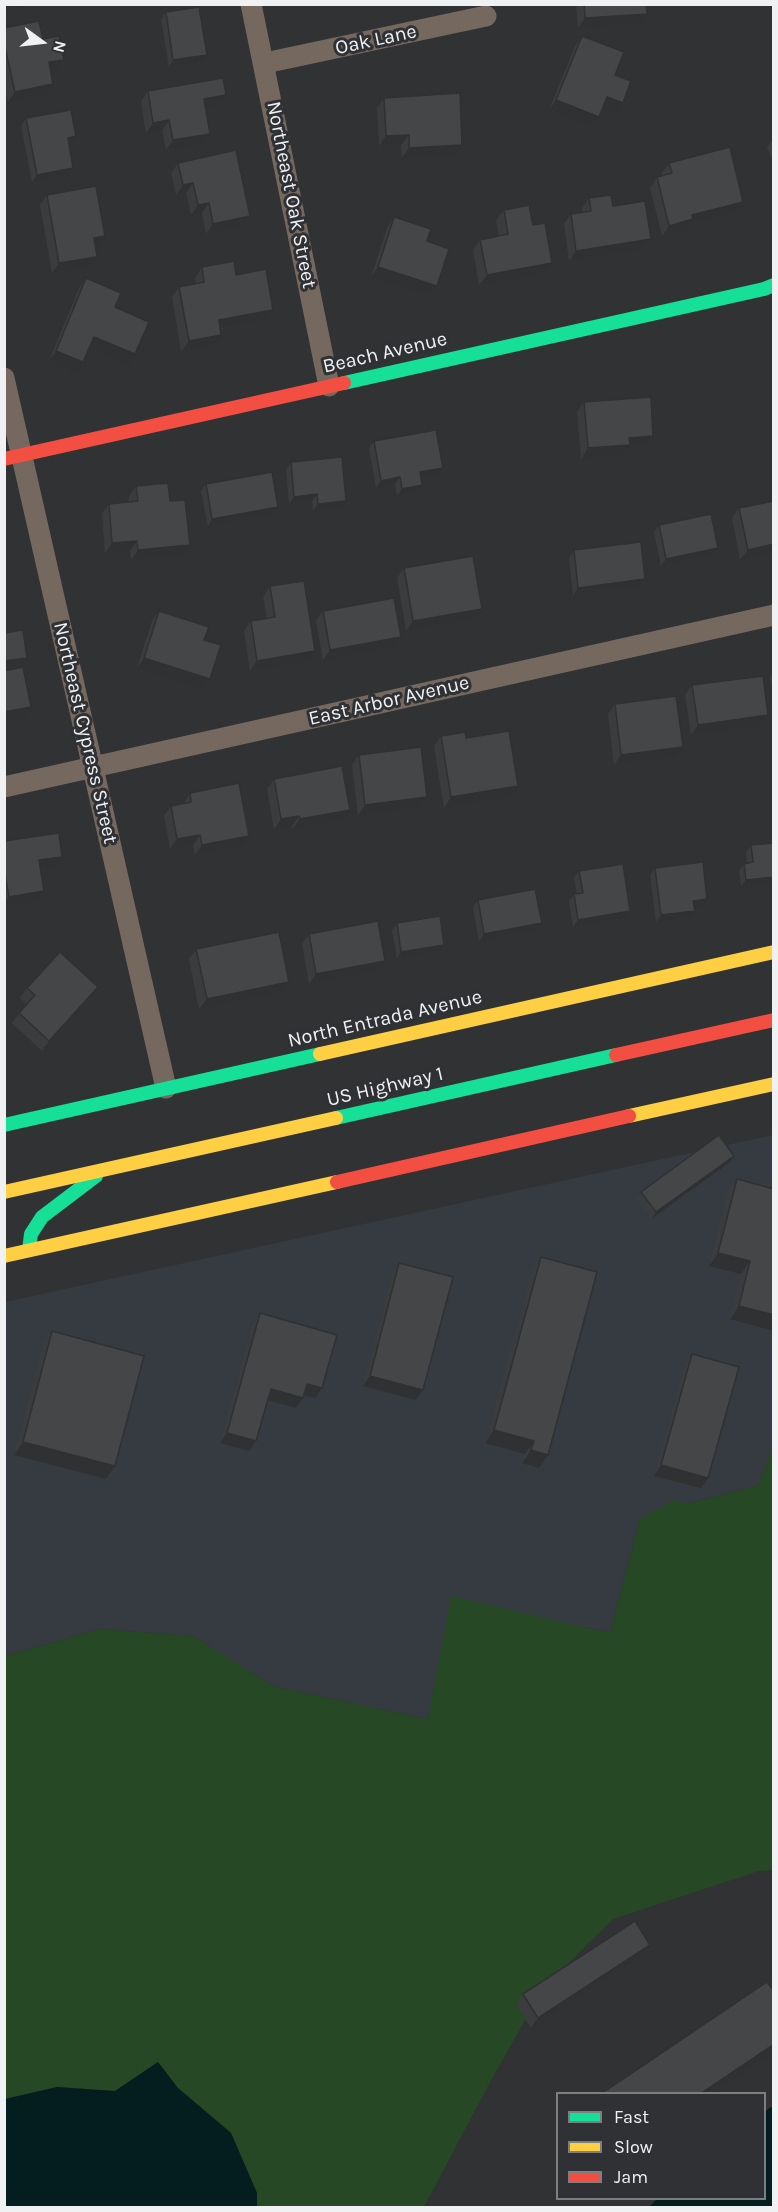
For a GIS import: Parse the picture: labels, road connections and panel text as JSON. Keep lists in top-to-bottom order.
{
  "streets": {
    "main road": ["Beach Avenue", "North Entrada Avenue", "US Highway 1"],
    "street": [
      "Oak Lane",
      "Northeast Oak Street",
      "East Arbor Avenue",
      "Northeast Cypress Street"
    ]
  },
  "crossings": [
    ["Oak Lane", "Northeast Oak Street"],
    ["Northeast Oak Street", "Beach Avenue"],
    ["Beach Avenue", "Northeast Cypress Street"],
    ["East Arbor Avenue", "Northeast Cypress Street"],
    ["Northeast Cypress Street", "North Entrada Avenue"]
  ],
  "legend": ["Fast", "Slow", "Jam"],
  "north": "right"
}
